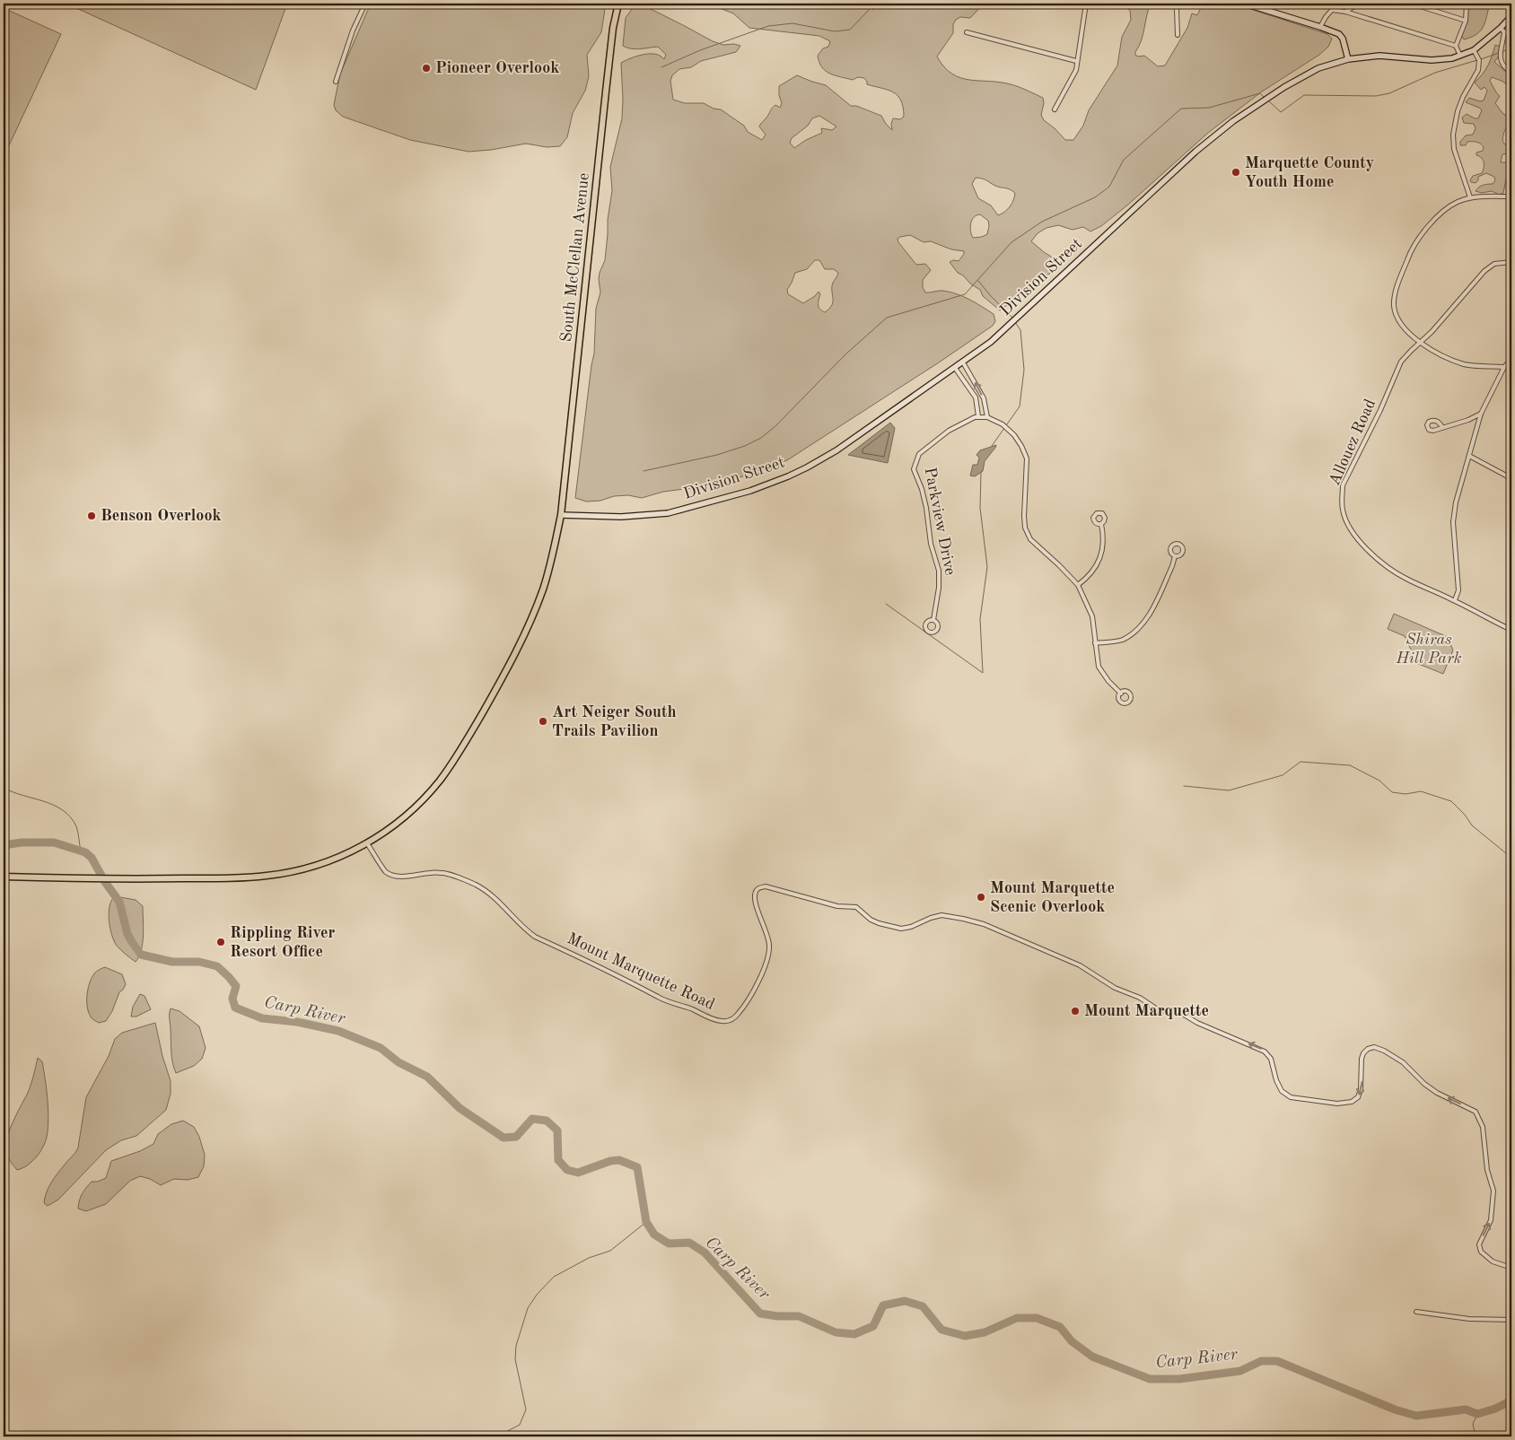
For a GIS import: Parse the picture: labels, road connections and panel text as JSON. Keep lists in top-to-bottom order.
{
  "streets": {
    "main road": ["South McClellan Avenue"],
    "street": [
      "Division Street",
      "Allouez Road",
      "Parkview Drive",
      "Mount Marquette Road"
    ]
  },
  "crossings": [
    ["South McClellan Avenue", "Division Street"],
    ["South McClellan Avenue", "Mount Marquette Road"]
  ],
  "water": ["Carp River"],
  "parks": ["Shiras Hill Park"],
  "places": [
    "Pioneer Overlook",
    "Marquette County Youth Home",
    "Benson Overlook",
    "Art Neiger South Trails Pavilion",
    "Mount Marquette Scenic Overlook",
    "Rippling River Resort Office",
    "Mount Marquette"
  ]
}
